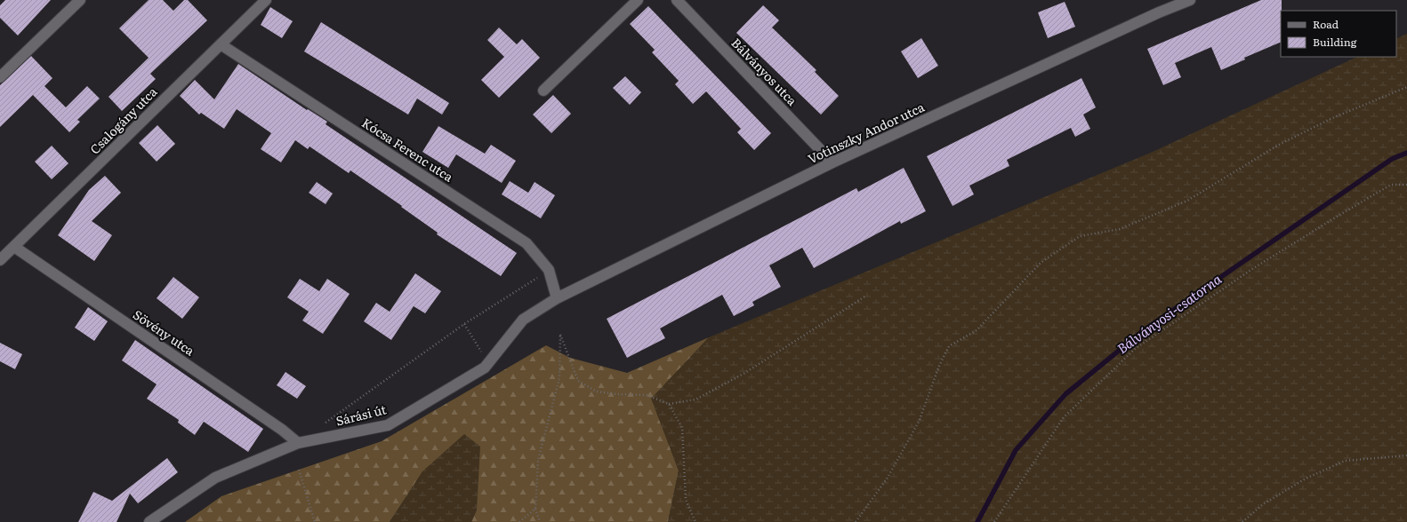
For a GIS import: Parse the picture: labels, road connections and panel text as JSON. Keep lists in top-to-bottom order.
{
  "streets": {
    "street": [
      "Bálványos utca",
      "Csalogány utca",
      "Votinszky Andor utca",
      "Kócsa Ferenc utca",
      "Sövény utca",
      "Sárási út"
    ]
  },
  "crossings": [
    ["Bálványos utca", "Votinszky Andor utca"],
    ["Csalogány utca", "Kócsa Ferenc utca"],
    ["Csalogány utca", "Sövény utca"],
    ["Votinszky Andor utca", "Kócsa Ferenc utca"],
    ["Votinszky Andor utca", "Sárási út"],
    ["Kócsa Ferenc utca", "Sárási út"],
    ["Sövény utca", "Sárási út"]
  ],
  "water": ["Bálványosi-csatorna"],
  "legend": ["Road", "Building"]
}
